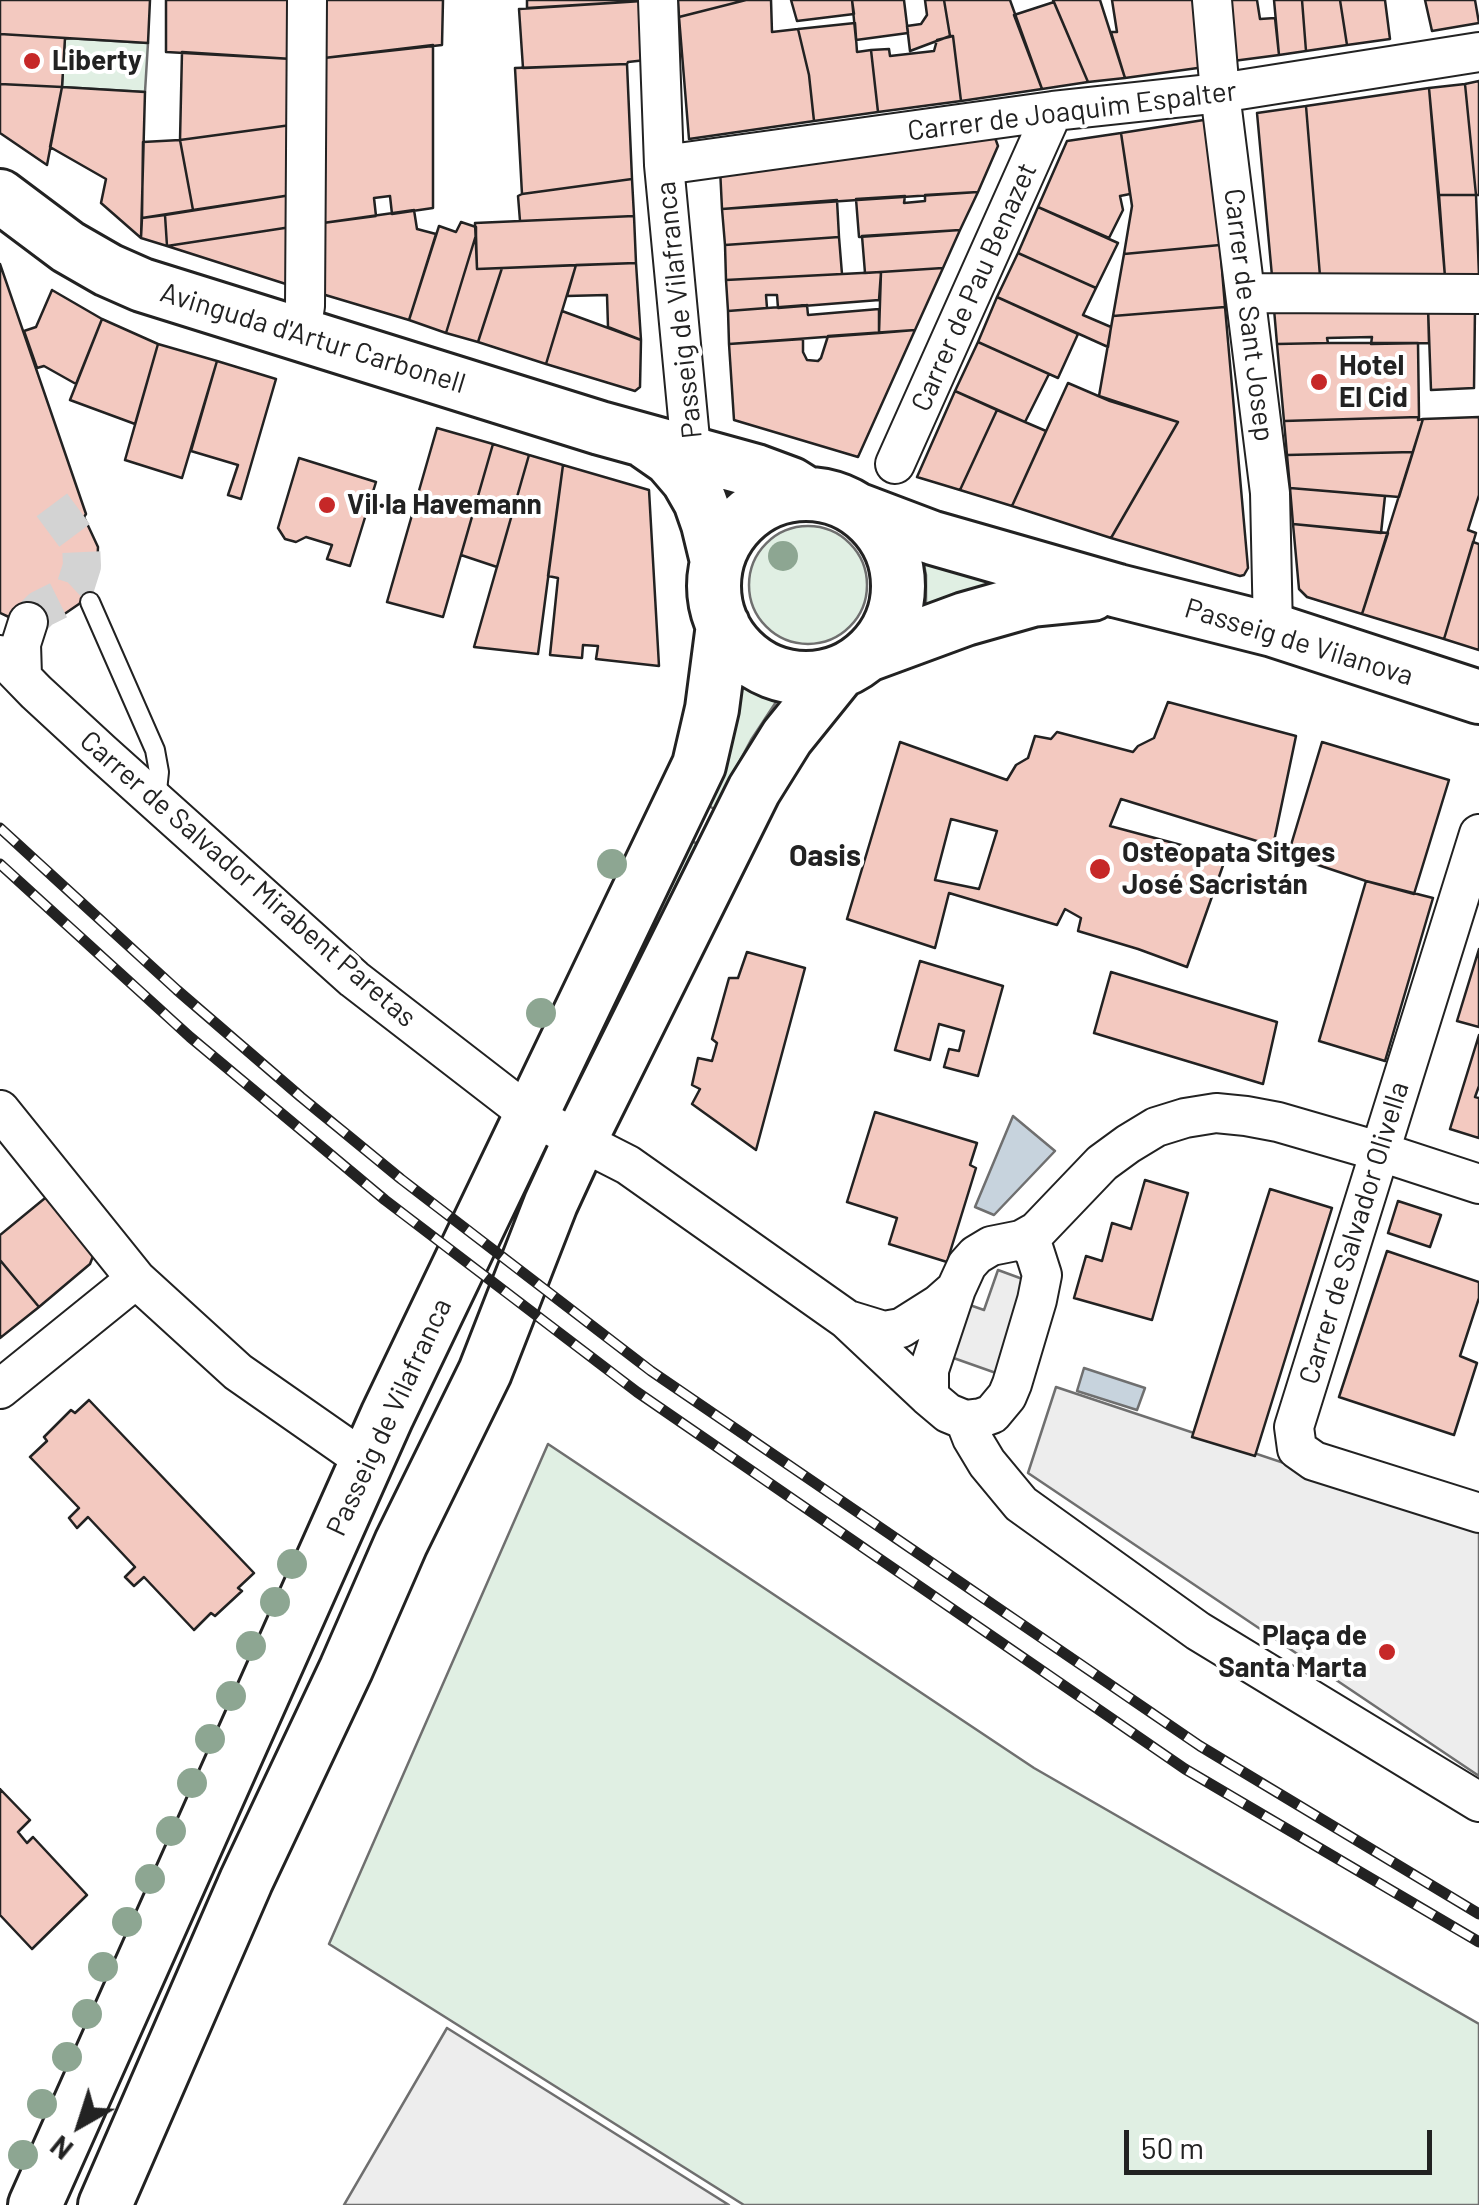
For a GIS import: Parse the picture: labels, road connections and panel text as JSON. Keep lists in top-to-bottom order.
{
  "streets": {
    "street": [
      "Carrer de Joaquim Espalter",
      "Carrer de Pau Benazet",
      "Passeig de Vilafranca",
      "Carrer de Sant Josep",
      "Avinguda d'Artur Carbonell",
      "Passeig de Vilanova",
      "Carrer de Salvador Mirabent Paretas",
      "Carrer de Salvador Olivella"
    ]
  },
  "crossings": [
    ["Carrer de Joaquim Espalter", "Carrer de Pau Benazet"],
    ["Carrer de Joaquim Espalter", "Passeig de Vilafranca"],
    ["Carrer de Joaquim Espalter", "Carrer de Sant Josep"],
    ["Passeig de Vilafranca", "Avinguda d'Artur Carbonell"],
    ["Passeig de Vilafranca", "Passeig de Vilanova"],
    ["Passeig de Vilafranca", "Carrer de Salvador Mirabent Paretas"],
    ["Carrer de Sant Josep", "Passeig de Vilanova"],
    ["Avinguda d'Artur Carbonell", "Passeig de Vilanova"]
  ],
  "districts": ["Oasis"],
  "places": [
    "Liberty",
    "Hotel El Cid",
    "Vil·la Havemann",
    "Osteopata Sitges José Sacristán",
    "Plaça de Santa Marta"
  ],
  "scale_bar": "50 m",
  "north": "bottom left"
}
